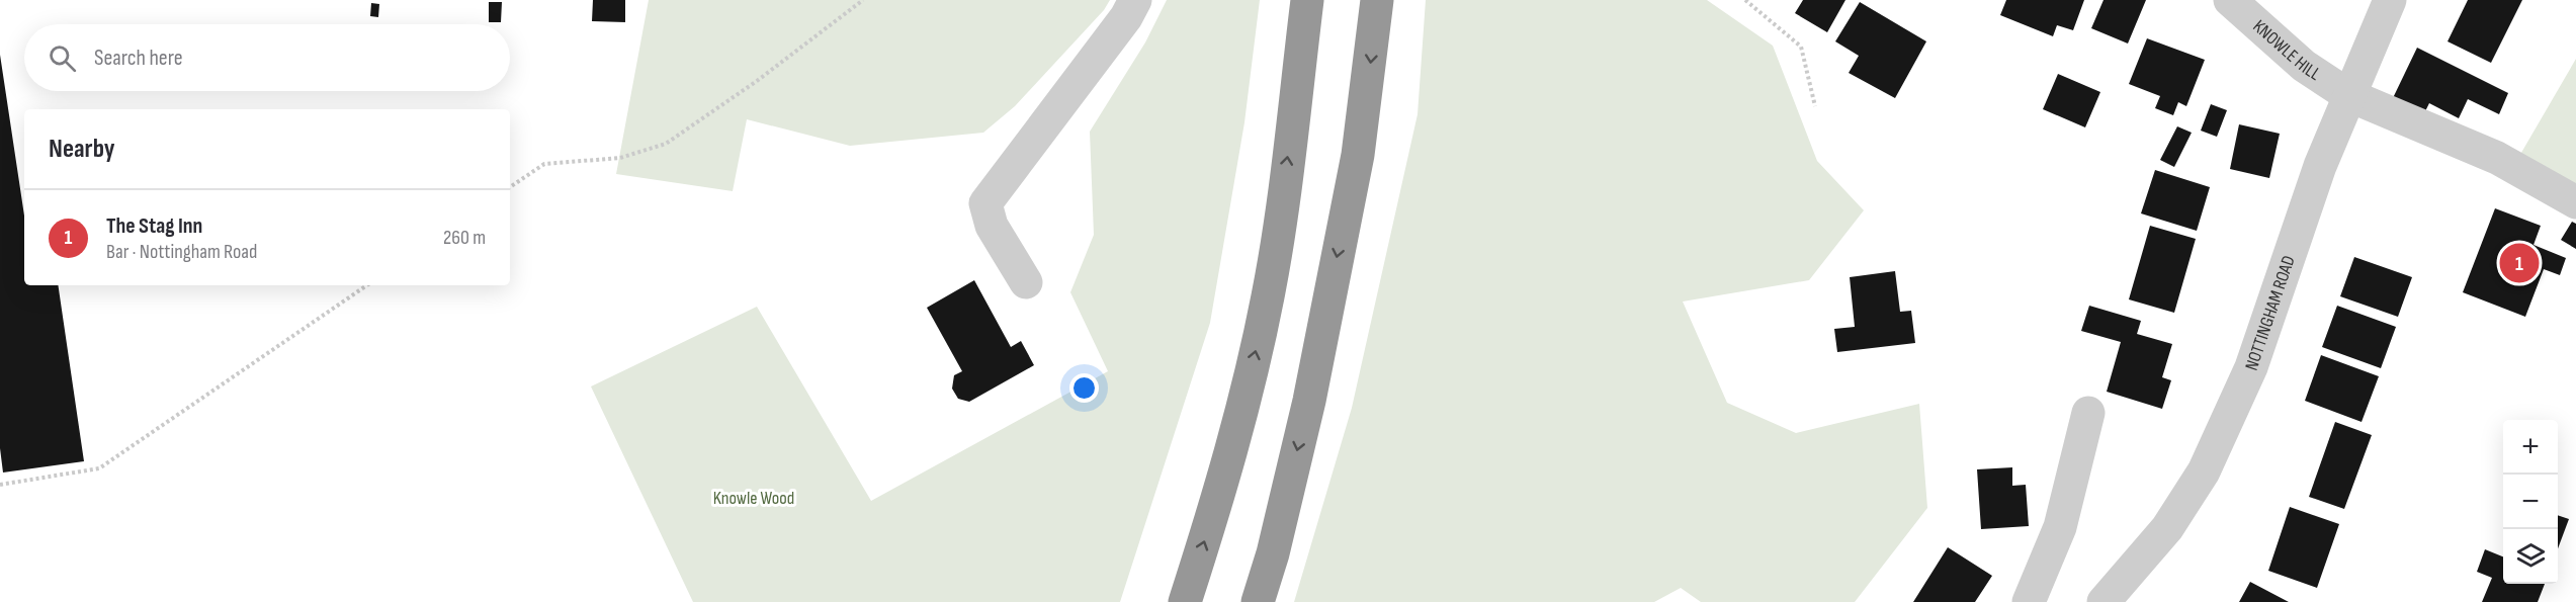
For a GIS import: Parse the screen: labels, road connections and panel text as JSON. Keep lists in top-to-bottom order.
{
  "streets": {
    "street": ["KNOWLE HILL", "NOTTINGHAM ROAD"]
  },
  "crossings": [
    ["KNOWLE HILL", "NOTTINGHAM ROAD"]
  ],
  "parks": ["Knowle Wood"],
  "page": {
    "search": "Search here",
    "heading": "Nearby",
    "list": [
      {
        "mark": "1",
        "name": "The Stag Inn",
        "note": "Bar · Nottingham Road",
        "value": "260 m"
      }
    ],
    "pins": "1",
    "map_buttons": ["+", "−"]
  }
}
